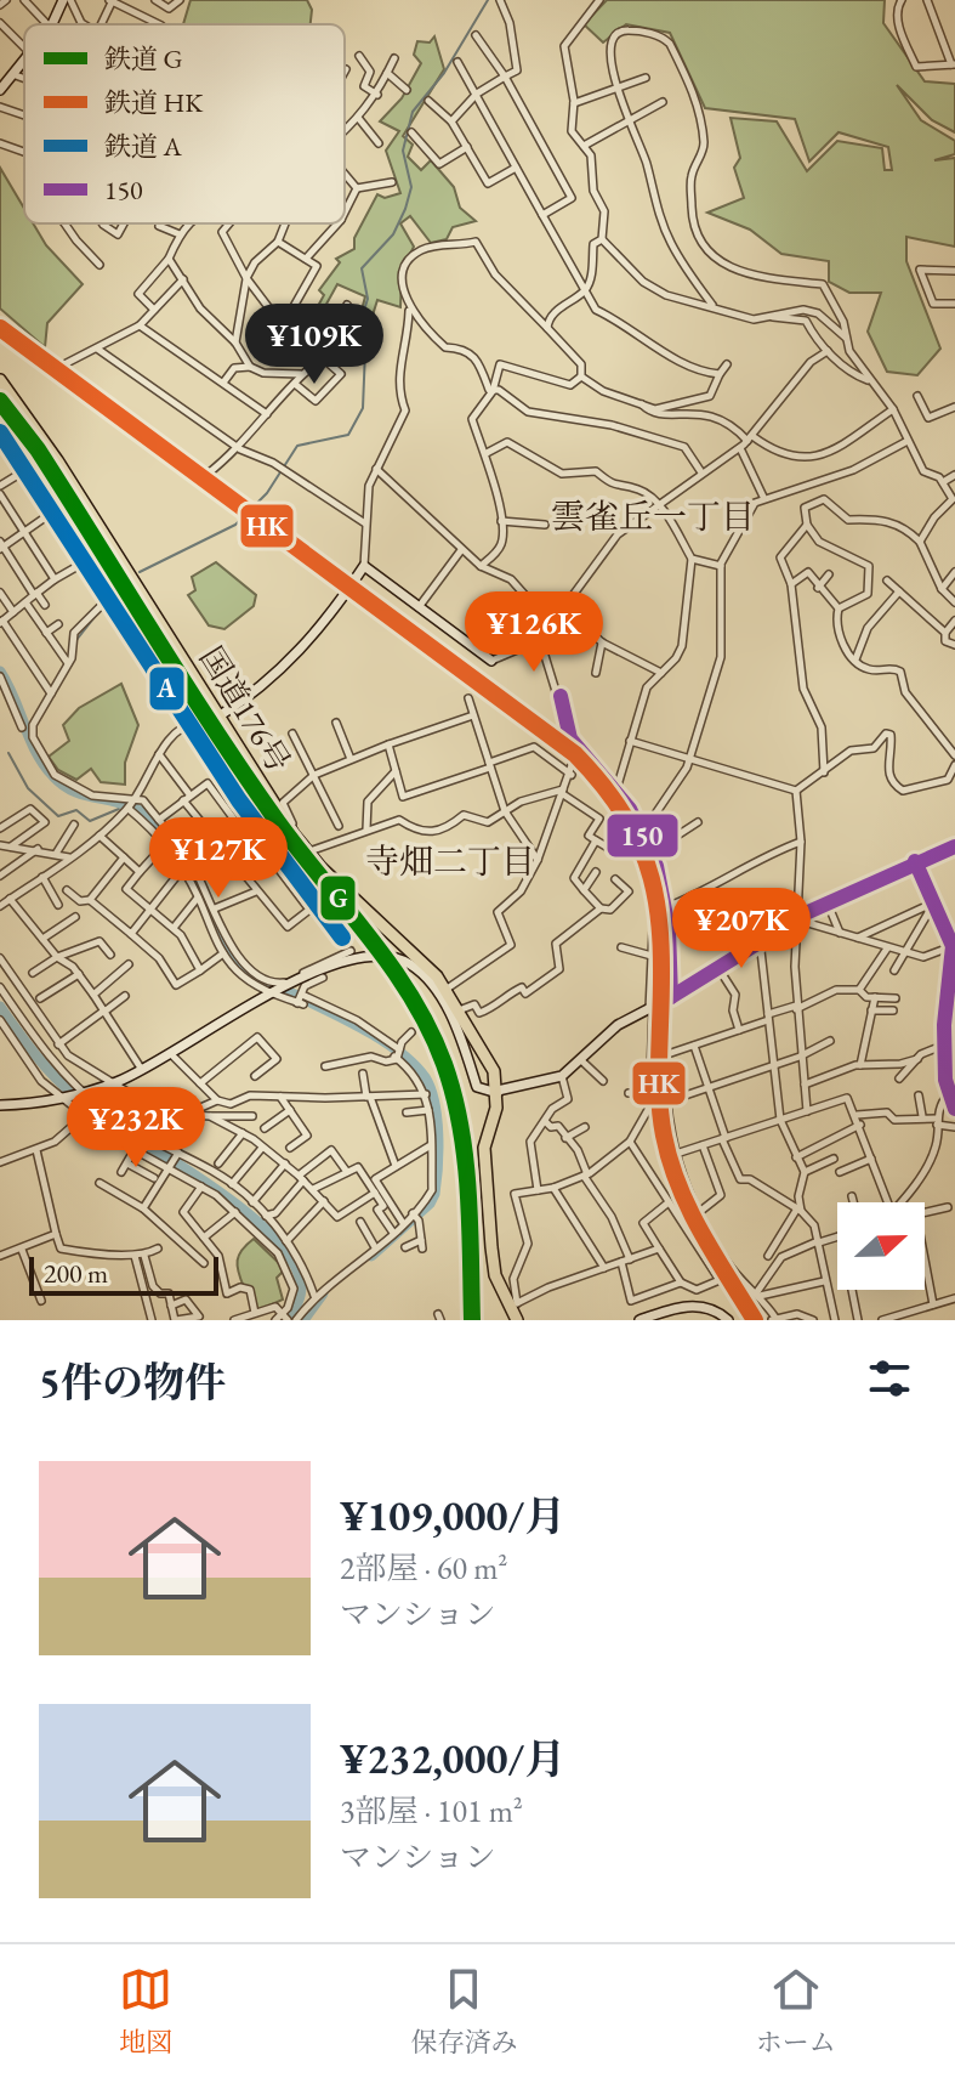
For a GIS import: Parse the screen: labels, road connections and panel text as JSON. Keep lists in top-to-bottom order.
{
  "streets": {
    "highway": ["国道176号"]
  },
  "districts": ["雲雀丘一丁目", "寺畑二丁目"],
  "lines": [
    "rail line HK",
    "rail line G",
    "rail line A",
    "transit line 150"
  ],
  "legend": [
    "鉄道 G",
    "鉄道 HK",
    "鉄道 A",
    "150"
  ],
  "scale_bar": "200 m",
  "north": "right",
  "page": {
    "price": [
      "¥109K",
      "¥126K",
      "¥127K",
      "¥207K",
      "¥232K"
    ],
    "scale": "200 m",
    "heading": "5件の物件",
    "list": [
      {
        "name": "¥109,000/月",
        "note": "2部屋 · 60 m² · マンション"
      },
      {
        "name": "¥232,000/月",
        "note": "3部屋 · 101 m² · マンション"
      }
    ],
    "tabs": ["地図", "保存済み", "ホーム"]
  }
}
